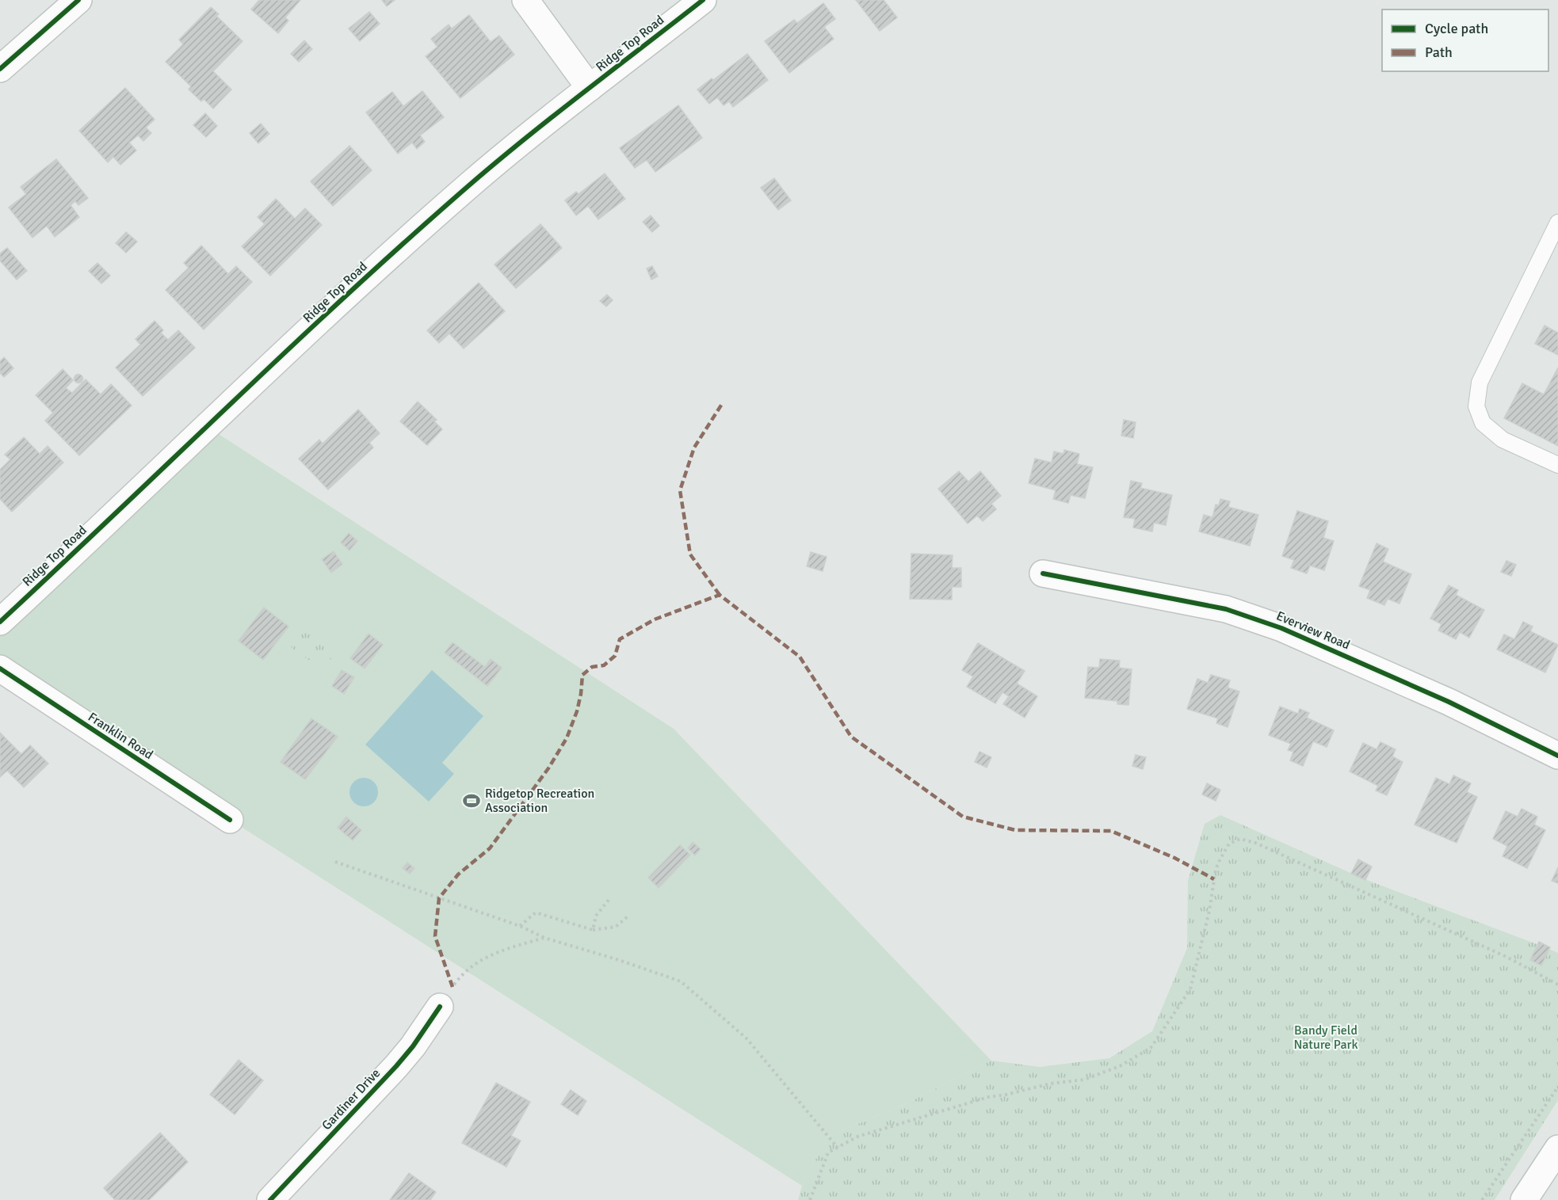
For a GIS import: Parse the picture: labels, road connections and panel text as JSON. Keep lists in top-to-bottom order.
{
  "streets": {
    "street": [
      "Ridge Top Road",
      "Everview Road",
      "Franklin Road",
      "Gardiner Drive"
    ]
  },
  "parks": ["Bandy Field Nature Park"],
  "places": {
    "sports": ["Ridgetop Recreation Association"]
  },
  "legend": ["Cycle path", "Path"]
}
